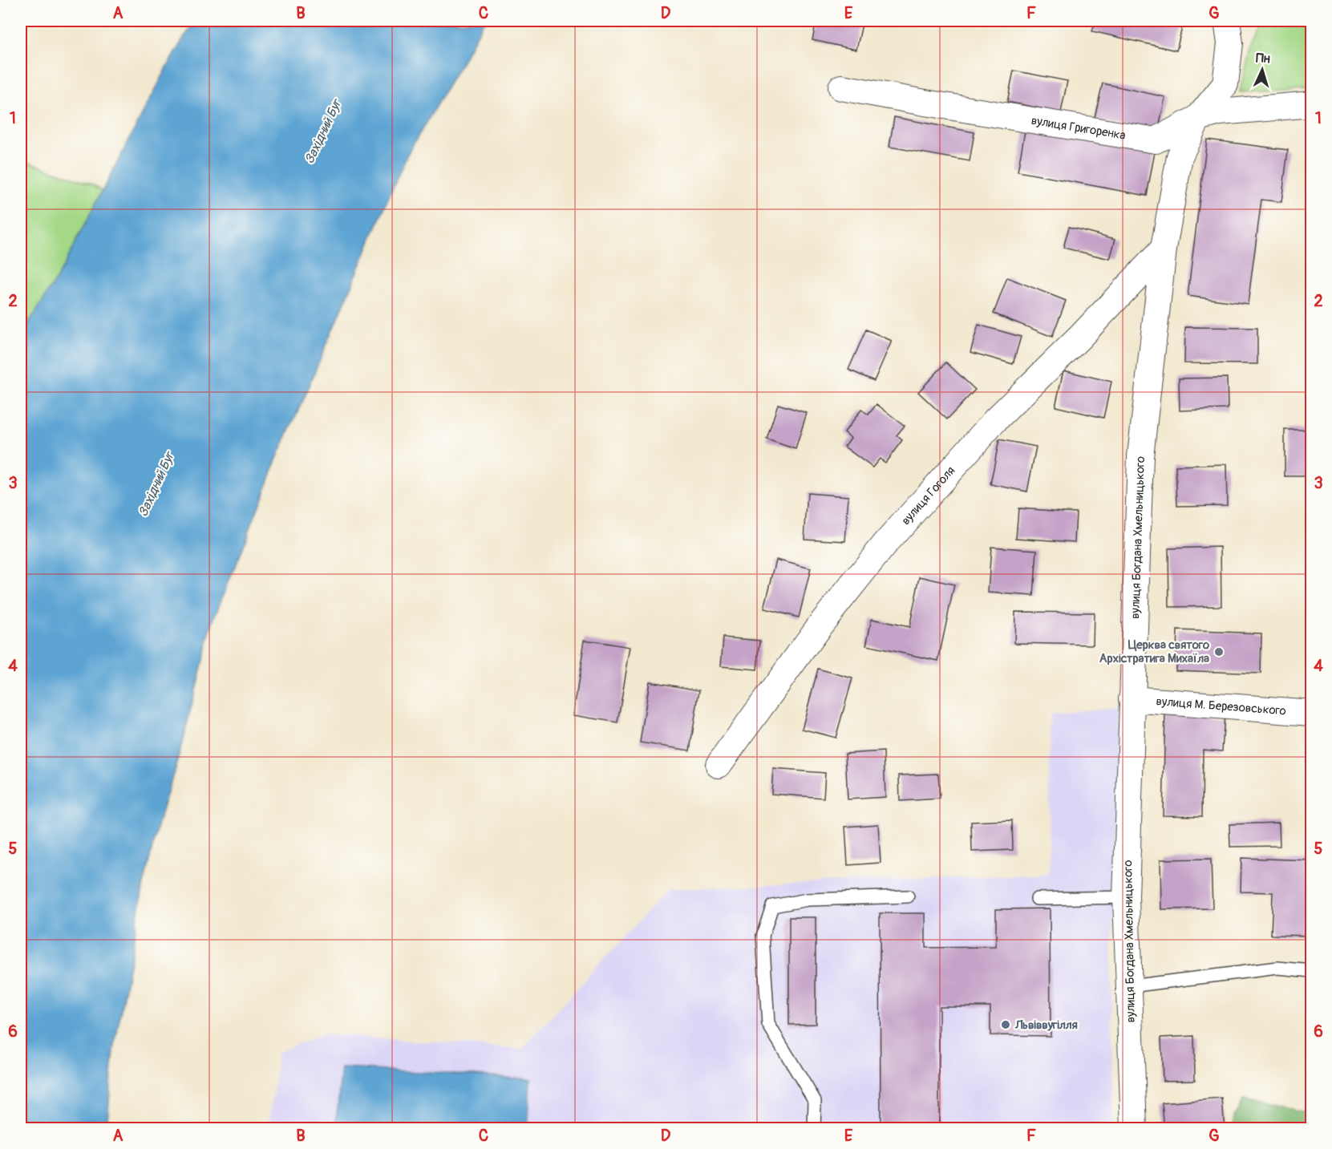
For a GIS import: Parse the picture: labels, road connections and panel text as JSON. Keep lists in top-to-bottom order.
{
  "streets": {
    "street": [
      "вулиця Григоренка",
      "вулиця Гоголя",
      "вулиця Богдана Хмельницького",
      "вулиця М. Березовського"
    ]
  },
  "crossings": [
    ["вулиця Григоренка", "вулиця Богдана Хмельницького"],
    ["вулиця Гоголя", "вулиця Богдана Хмельницького"],
    ["вулиця Богдана Хмельницького", "вулиця М. Березовського"]
  ],
  "water": ["Західний Буг"],
  "places": ["Церква святого Архістратига Михаїла", "Львіввугілля"],
  "north": "top",
  "grid": {
    "columns": [
      "A",
      "B",
      "C",
      "D",
      "E",
      "F",
      "G"
    ],
    "rows": [
      "1",
      "2",
      "3",
      "4",
      "5",
      "6"
    ]
  }
}
